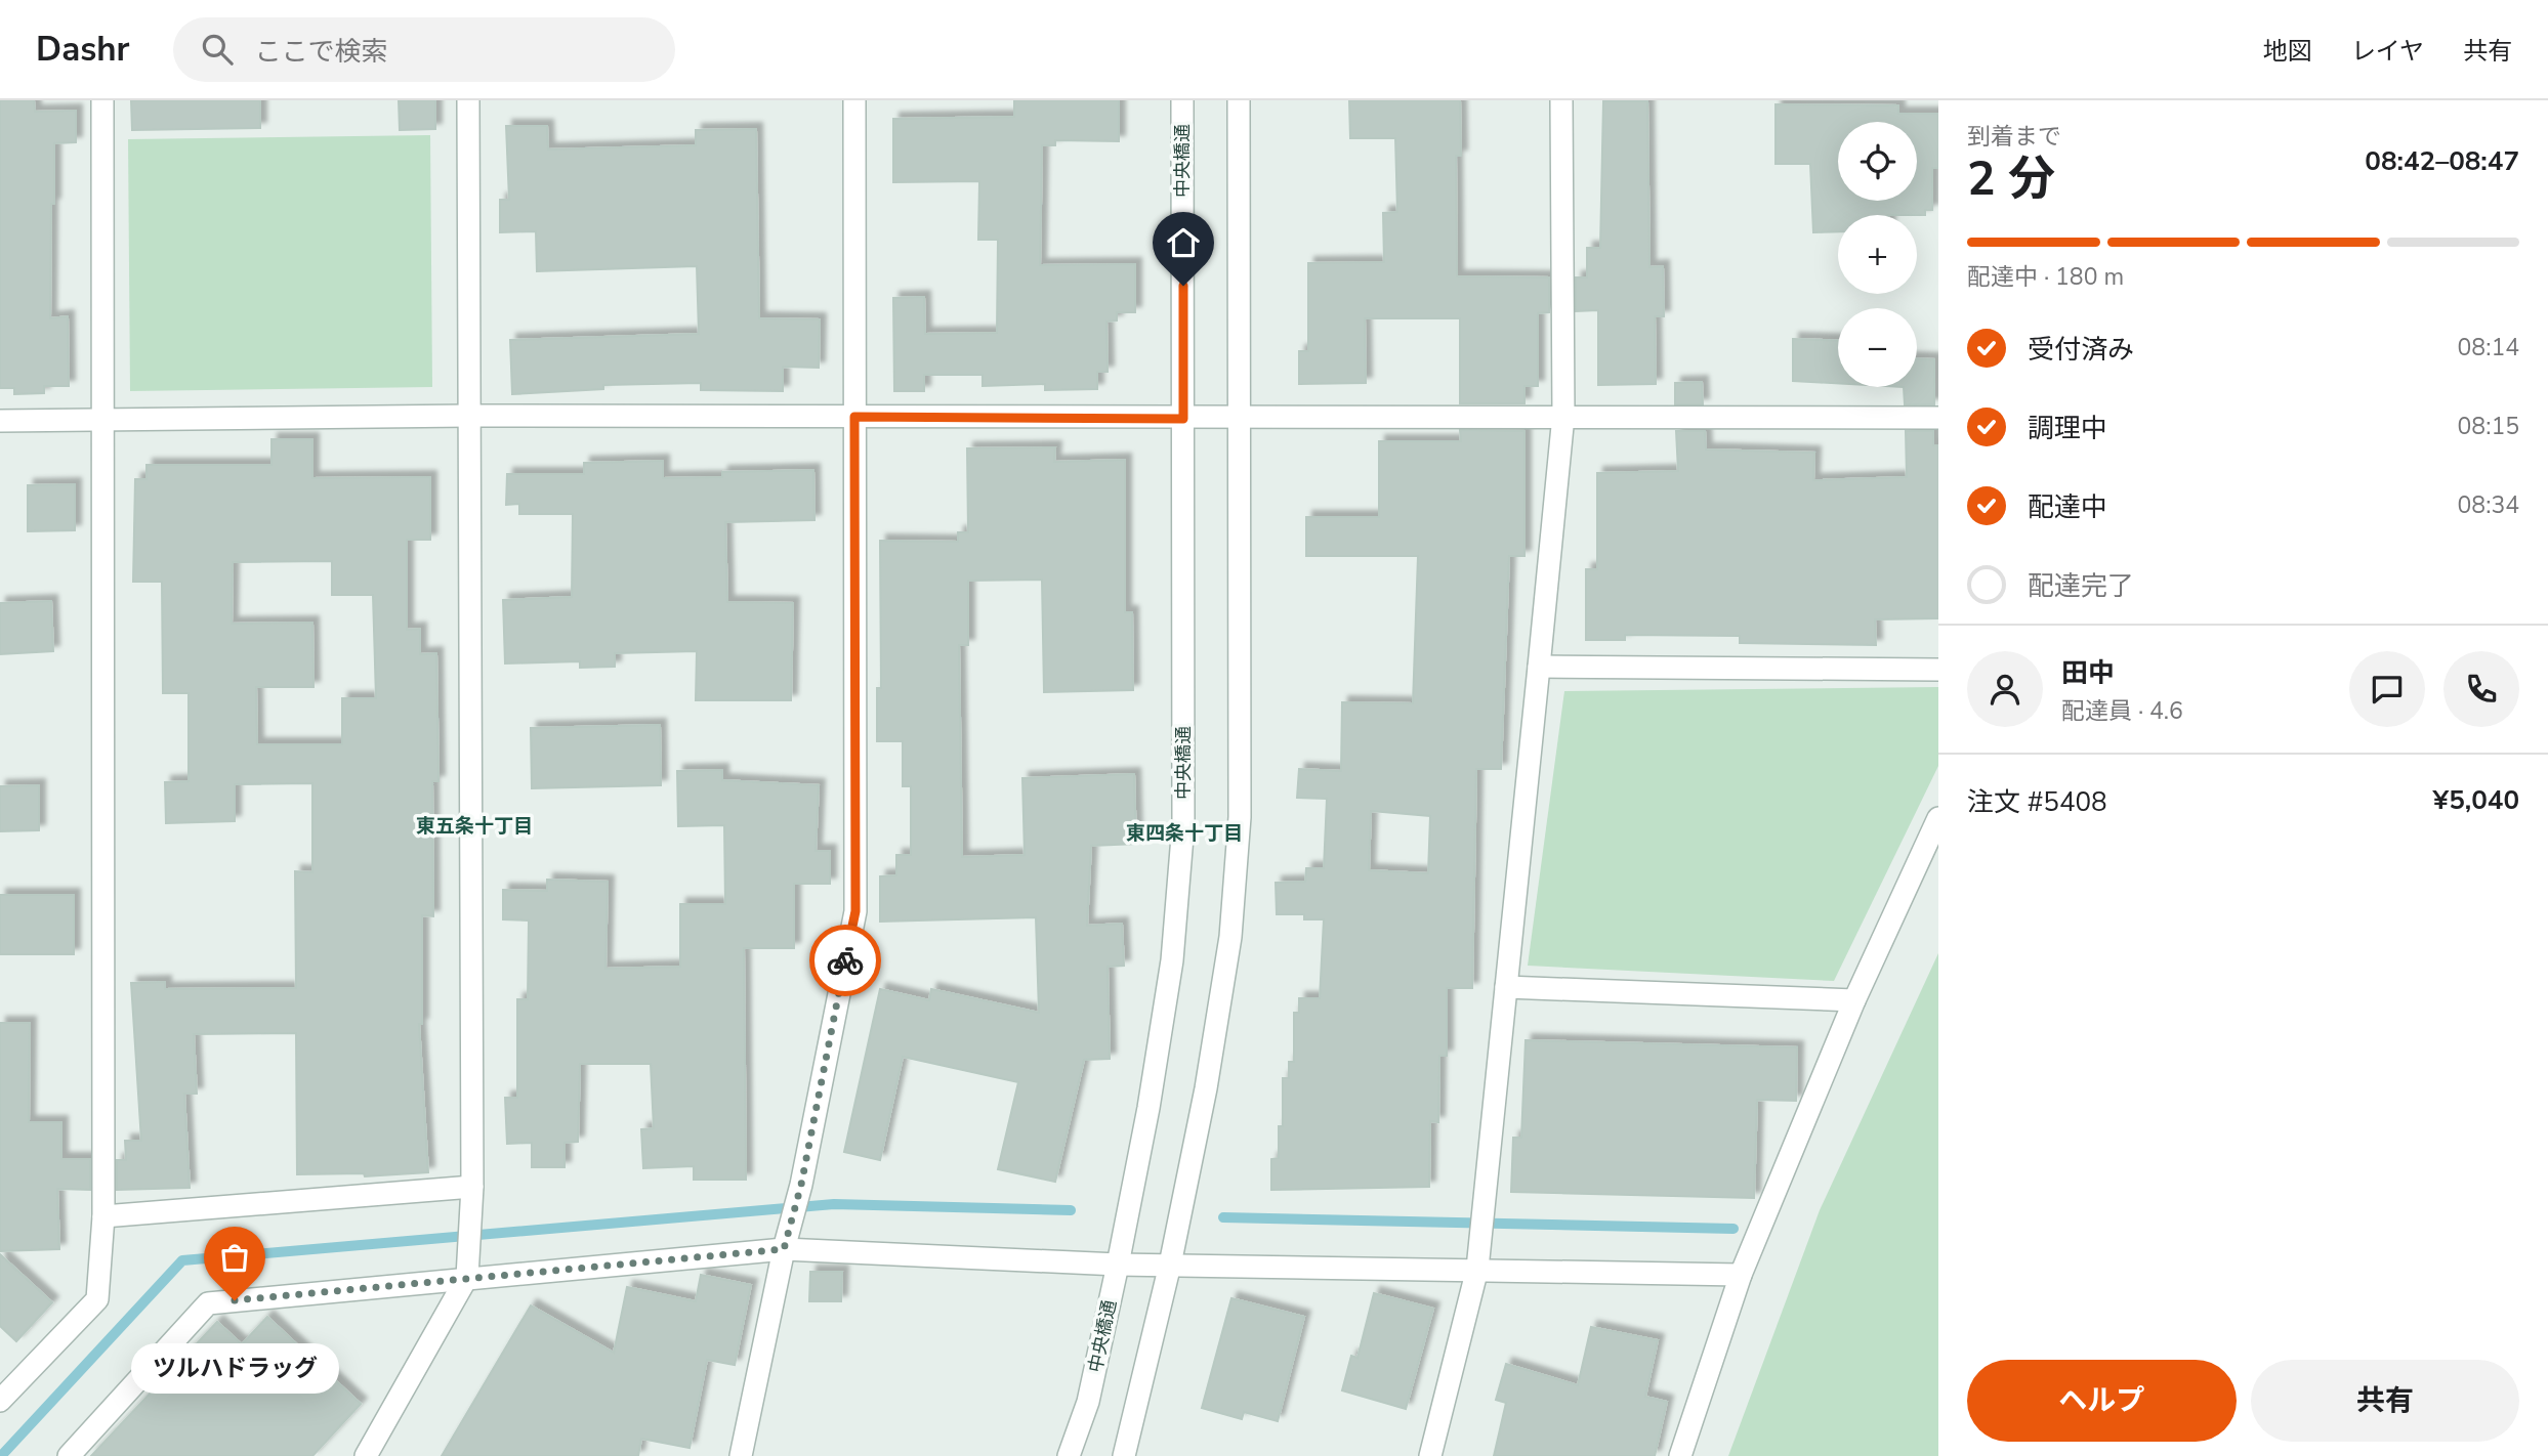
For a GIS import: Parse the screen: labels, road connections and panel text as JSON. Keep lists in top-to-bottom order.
{
  "streets": {
    "street": ["中央橋通"]
  },
  "districts": ["東五条十丁目", "東四条十丁目"],
  "places": ["ツルハドラッグ"],
  "page": {
    "header": "Dashr",
    "search": "ここで検索",
    "nav": ["地図", "レイヤ", "共有"],
    "heading": ["2 分", "到着まで", "08:42–08:47"],
    "panel": [
      "田中",
      "配達員 · 4.6",
      "注文 #5408",
      "¥5,040"
    ],
    "map_buttons": ["+", "−"],
    "bar": "配達中 · 180 m",
    "list": [
      ["受付済み", "08:14"],
      ["調理中", "08:15"],
      ["配達中", "08:34"],
      "配達完了"
    ],
    "bubble": "ツルハドラッグ",
    "buttons": ["ヘルプ", "共有"]
  }
}
